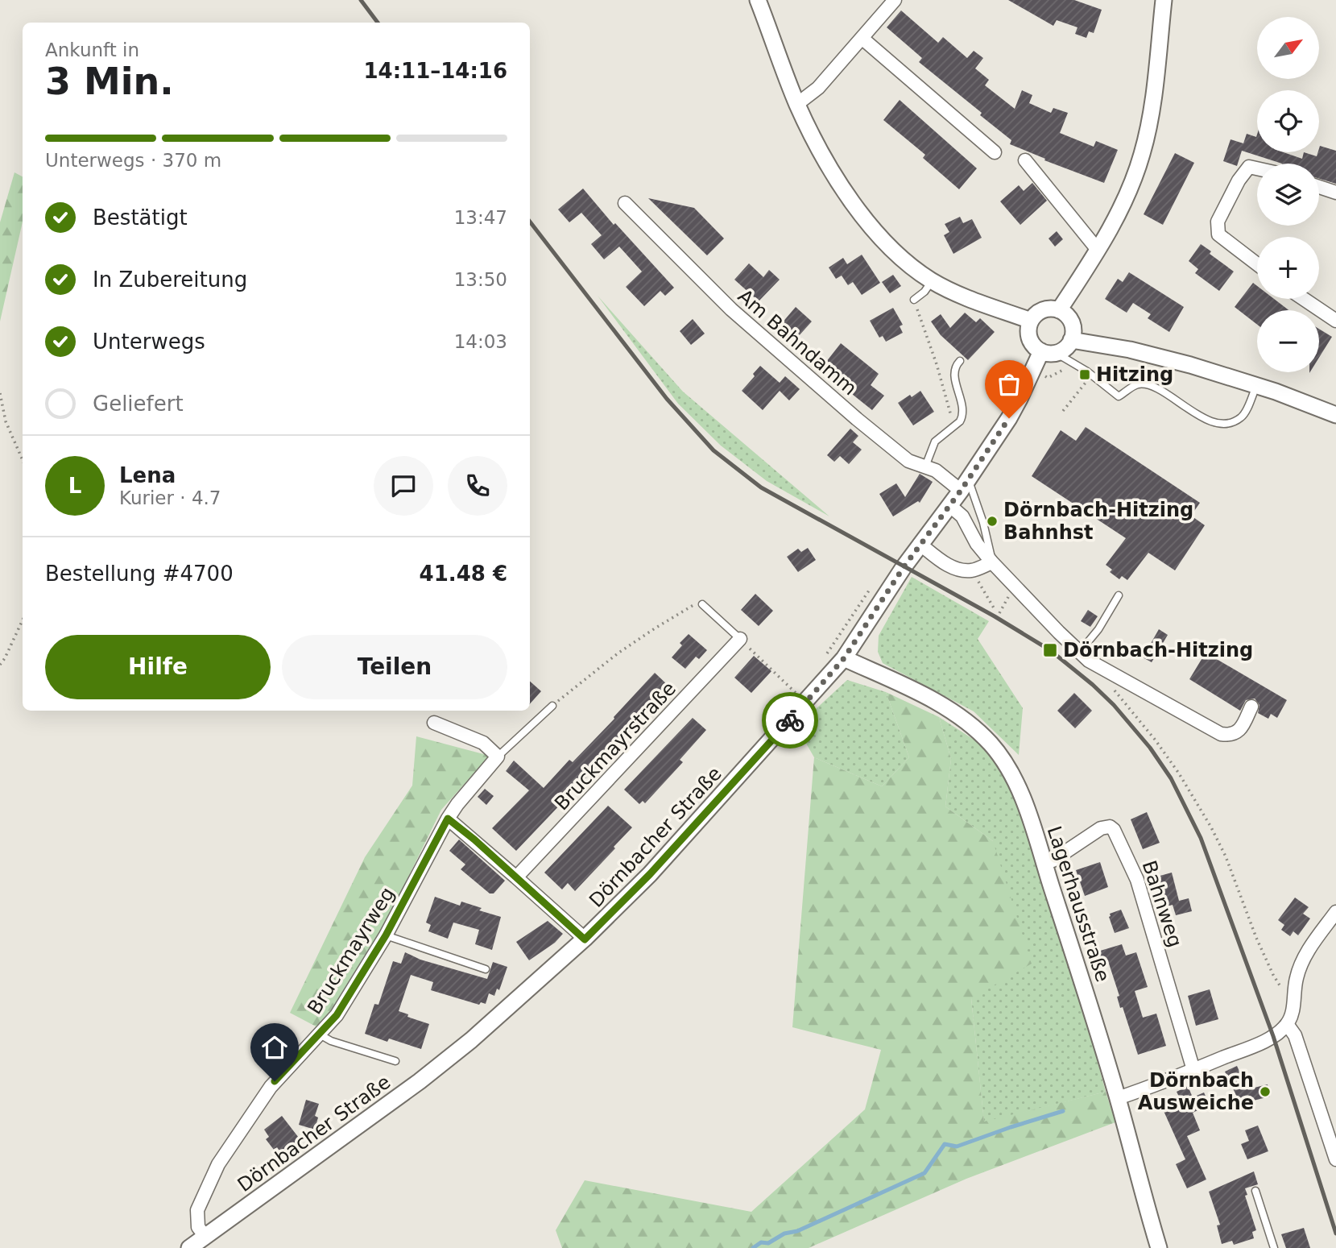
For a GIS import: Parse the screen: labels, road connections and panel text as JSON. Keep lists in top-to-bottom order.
{
  "streets": {
    "street": [
      "Am Bahndamm",
      "Bruckmayrstraße",
      "Dörnbacher Straße",
      "Lagerhausstraße",
      "Bahnweg",
      "Bruckmayrweg"
    ]
  },
  "crossings": [
    ["Am Bahndamm", "Dörnbacher Straße"],
    ["Dörnbacher Straße", "Lagerhausstraße"],
    ["Dörnbacher Straße", "Bruckmayrweg"],
    ["Lagerhausstraße", "Bahnweg"]
  ],
  "places": {
    "transit": ["Hitzing", "Dörnbach-Hitzing"],
    "other": ["Dörnbach-Hitzing Bahnhst", "Dörnbach Ausweiche"]
  },
  "north": "top right",
  "page": {
    "map_buttons": ["+", "−"],
    "heading": ["3 Min.", "Ankunft in", "14:11–14:16"],
    "panel": [
      "Lena",
      "Kurier · 4.7",
      "Bestellung #4700",
      "41.48 €"
    ],
    "bar": "Unterwegs · 370 m",
    "list": [
      ["Bestätigt", "13:47"],
      ["In Zubereitung", "13:50"],
      ["Unterwegs", "14:03"],
      "Geliefert"
    ],
    "round": "L",
    "buttons": ["Hilfe", "Teilen"]
  }
}
